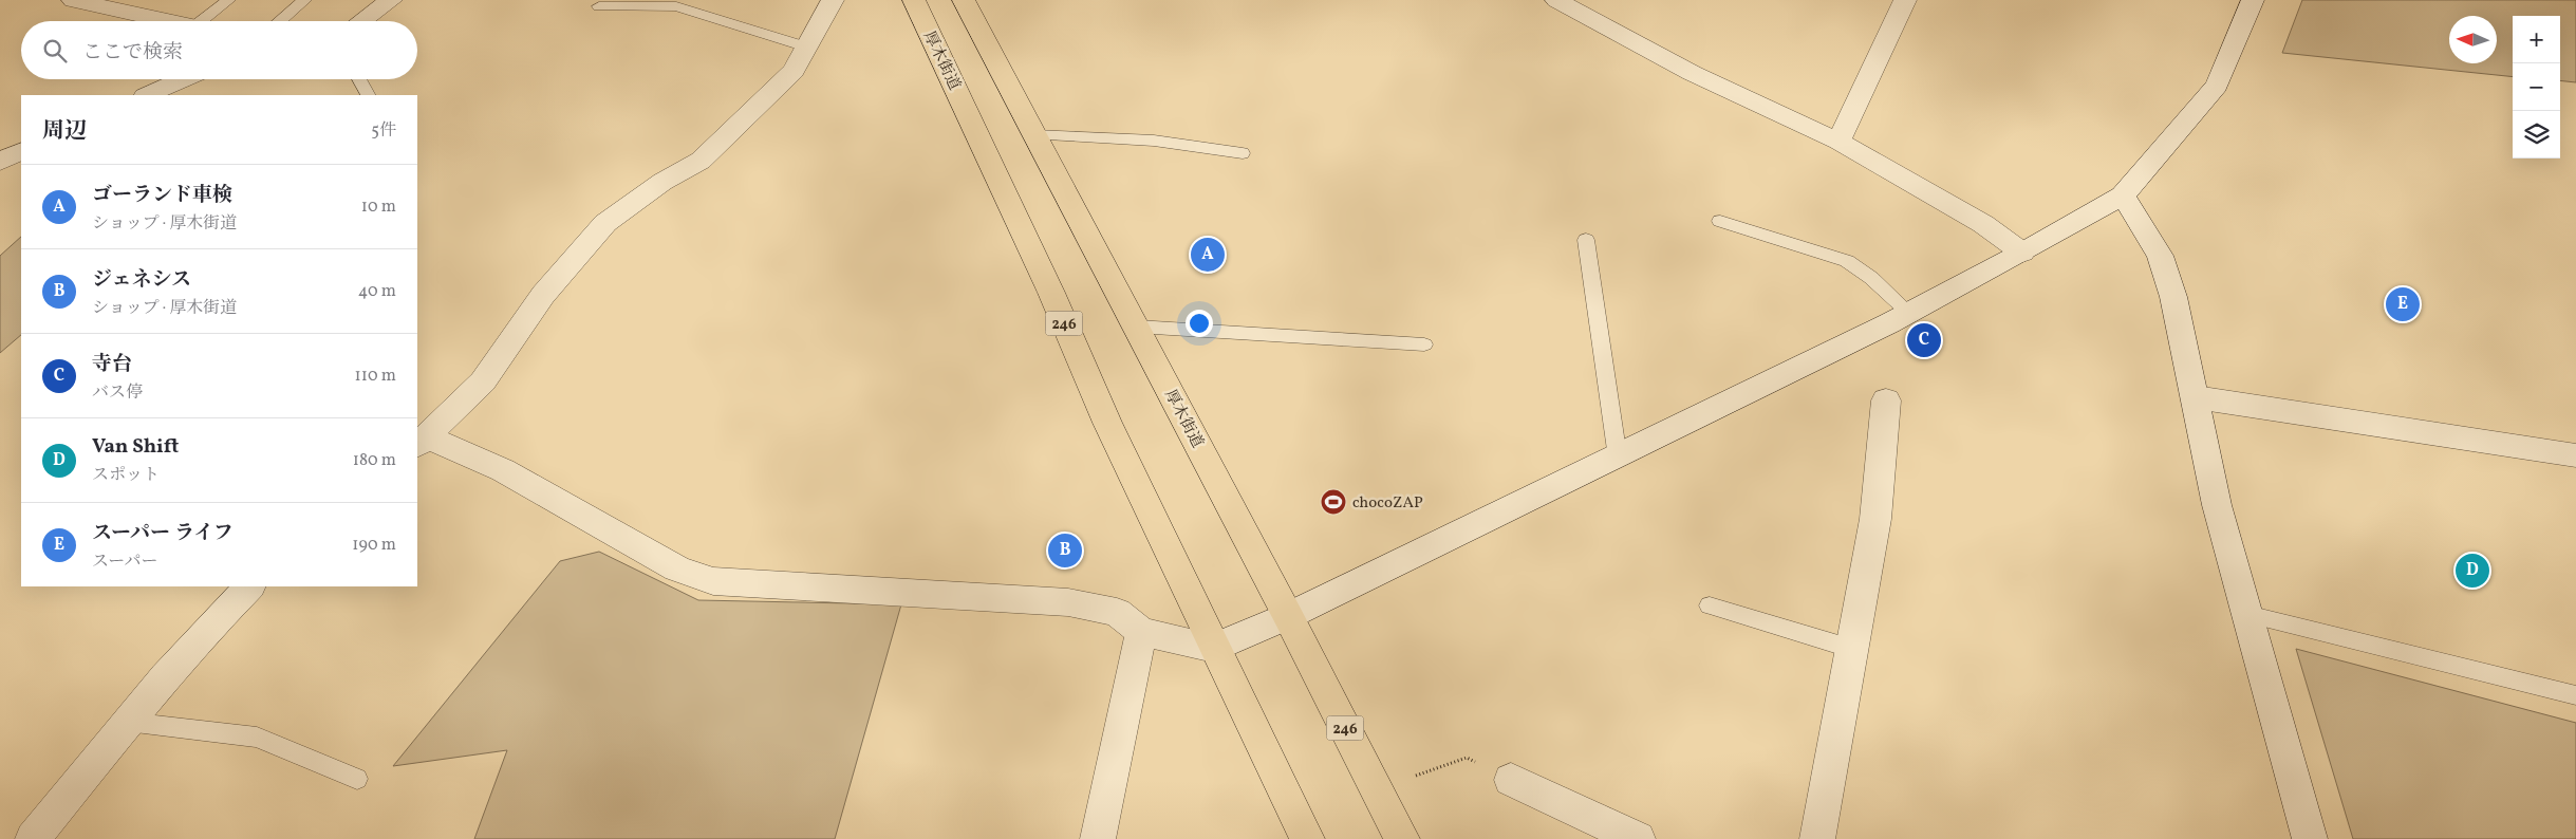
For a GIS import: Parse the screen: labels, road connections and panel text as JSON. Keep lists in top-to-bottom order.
{
  "streets": {
    "highway": ["厚木街道", "246"]
  },
  "places": {
    "sports": ["chocoZAP"]
  },
  "north": "left",
  "page": {
    "map_buttons": ["+", "−"],
    "search": "ここで検索",
    "heading": ["周辺", "5件"],
    "list": [
      {
        "mark": "A",
        "name": "ゴーランド車検",
        "note": "ショップ · 厚木街道",
        "value": "10 m"
      },
      {
        "mark": "B",
        "name": "ジェネシス",
        "note": "ショップ · 厚木街道",
        "value": "40 m"
      },
      {
        "mark": "C",
        "name": "寺台",
        "note": "バス停",
        "value": "110 m"
      },
      {
        "mark": "D",
        "name": "Van Shift",
        "note": "スポット",
        "value": "180 m"
      },
      {
        "mark": "E",
        "name": "スーパー ライフ",
        "note": "スーパー",
        "value": "190 m"
      }
    ],
    "pins": [
      "A",
      "E",
      "C",
      "B",
      "D"
    ]
  }
}
